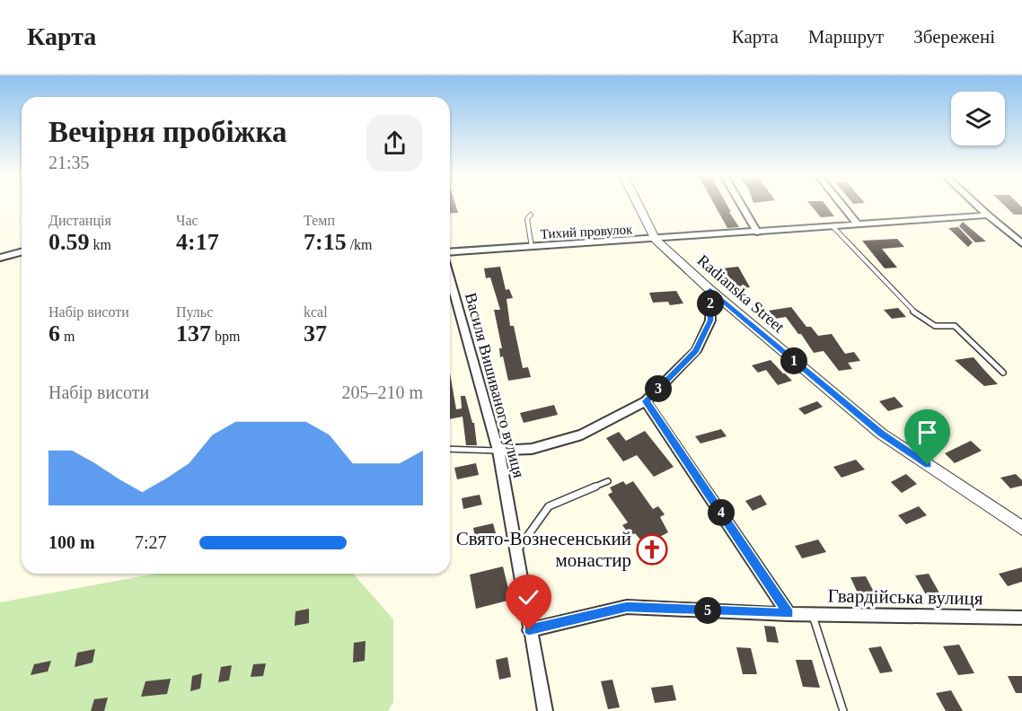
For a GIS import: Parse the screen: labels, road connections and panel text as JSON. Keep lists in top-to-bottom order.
{
  "streets": {
    "street": [
      "Тихий провулок",
      "Radianska Street",
      "Василя Вишиваного вулиця",
      "Гвардійська вулиця"
    ]
  },
  "crossings": [
    ["Тихий провулок", "Radianska Street"],
    ["Василя Вишиваного вулиця", "Гвардійська вулиця"]
  ],
  "places": {
    "church": ["Cвято-Вознесенський монастир"]
  },
  "page": {
    "header": "Карта",
    "nav": ["Карта", "Маршрут", "Збережені"],
    "heading": ["Вечірня пробіжка", "21:35"],
    "stats": [
      ["Дистанція", "0.59 km"],
      ["Час", "4:17"],
      ["Темп", "7:15 /km"],
      ["Набір висоти", "6 m"],
      ["Пульс", "137 bpm"],
      ["kcal", "37"]
    ],
    "pins": [
      "2",
      "1",
      "3",
      "4",
      "5"
    ],
    "chart": ["Набір висоти", "205–210 m"],
    "list": [
      {
        "name": "100 m",
        "note": "7:27"
      }
    ]
  }
}
